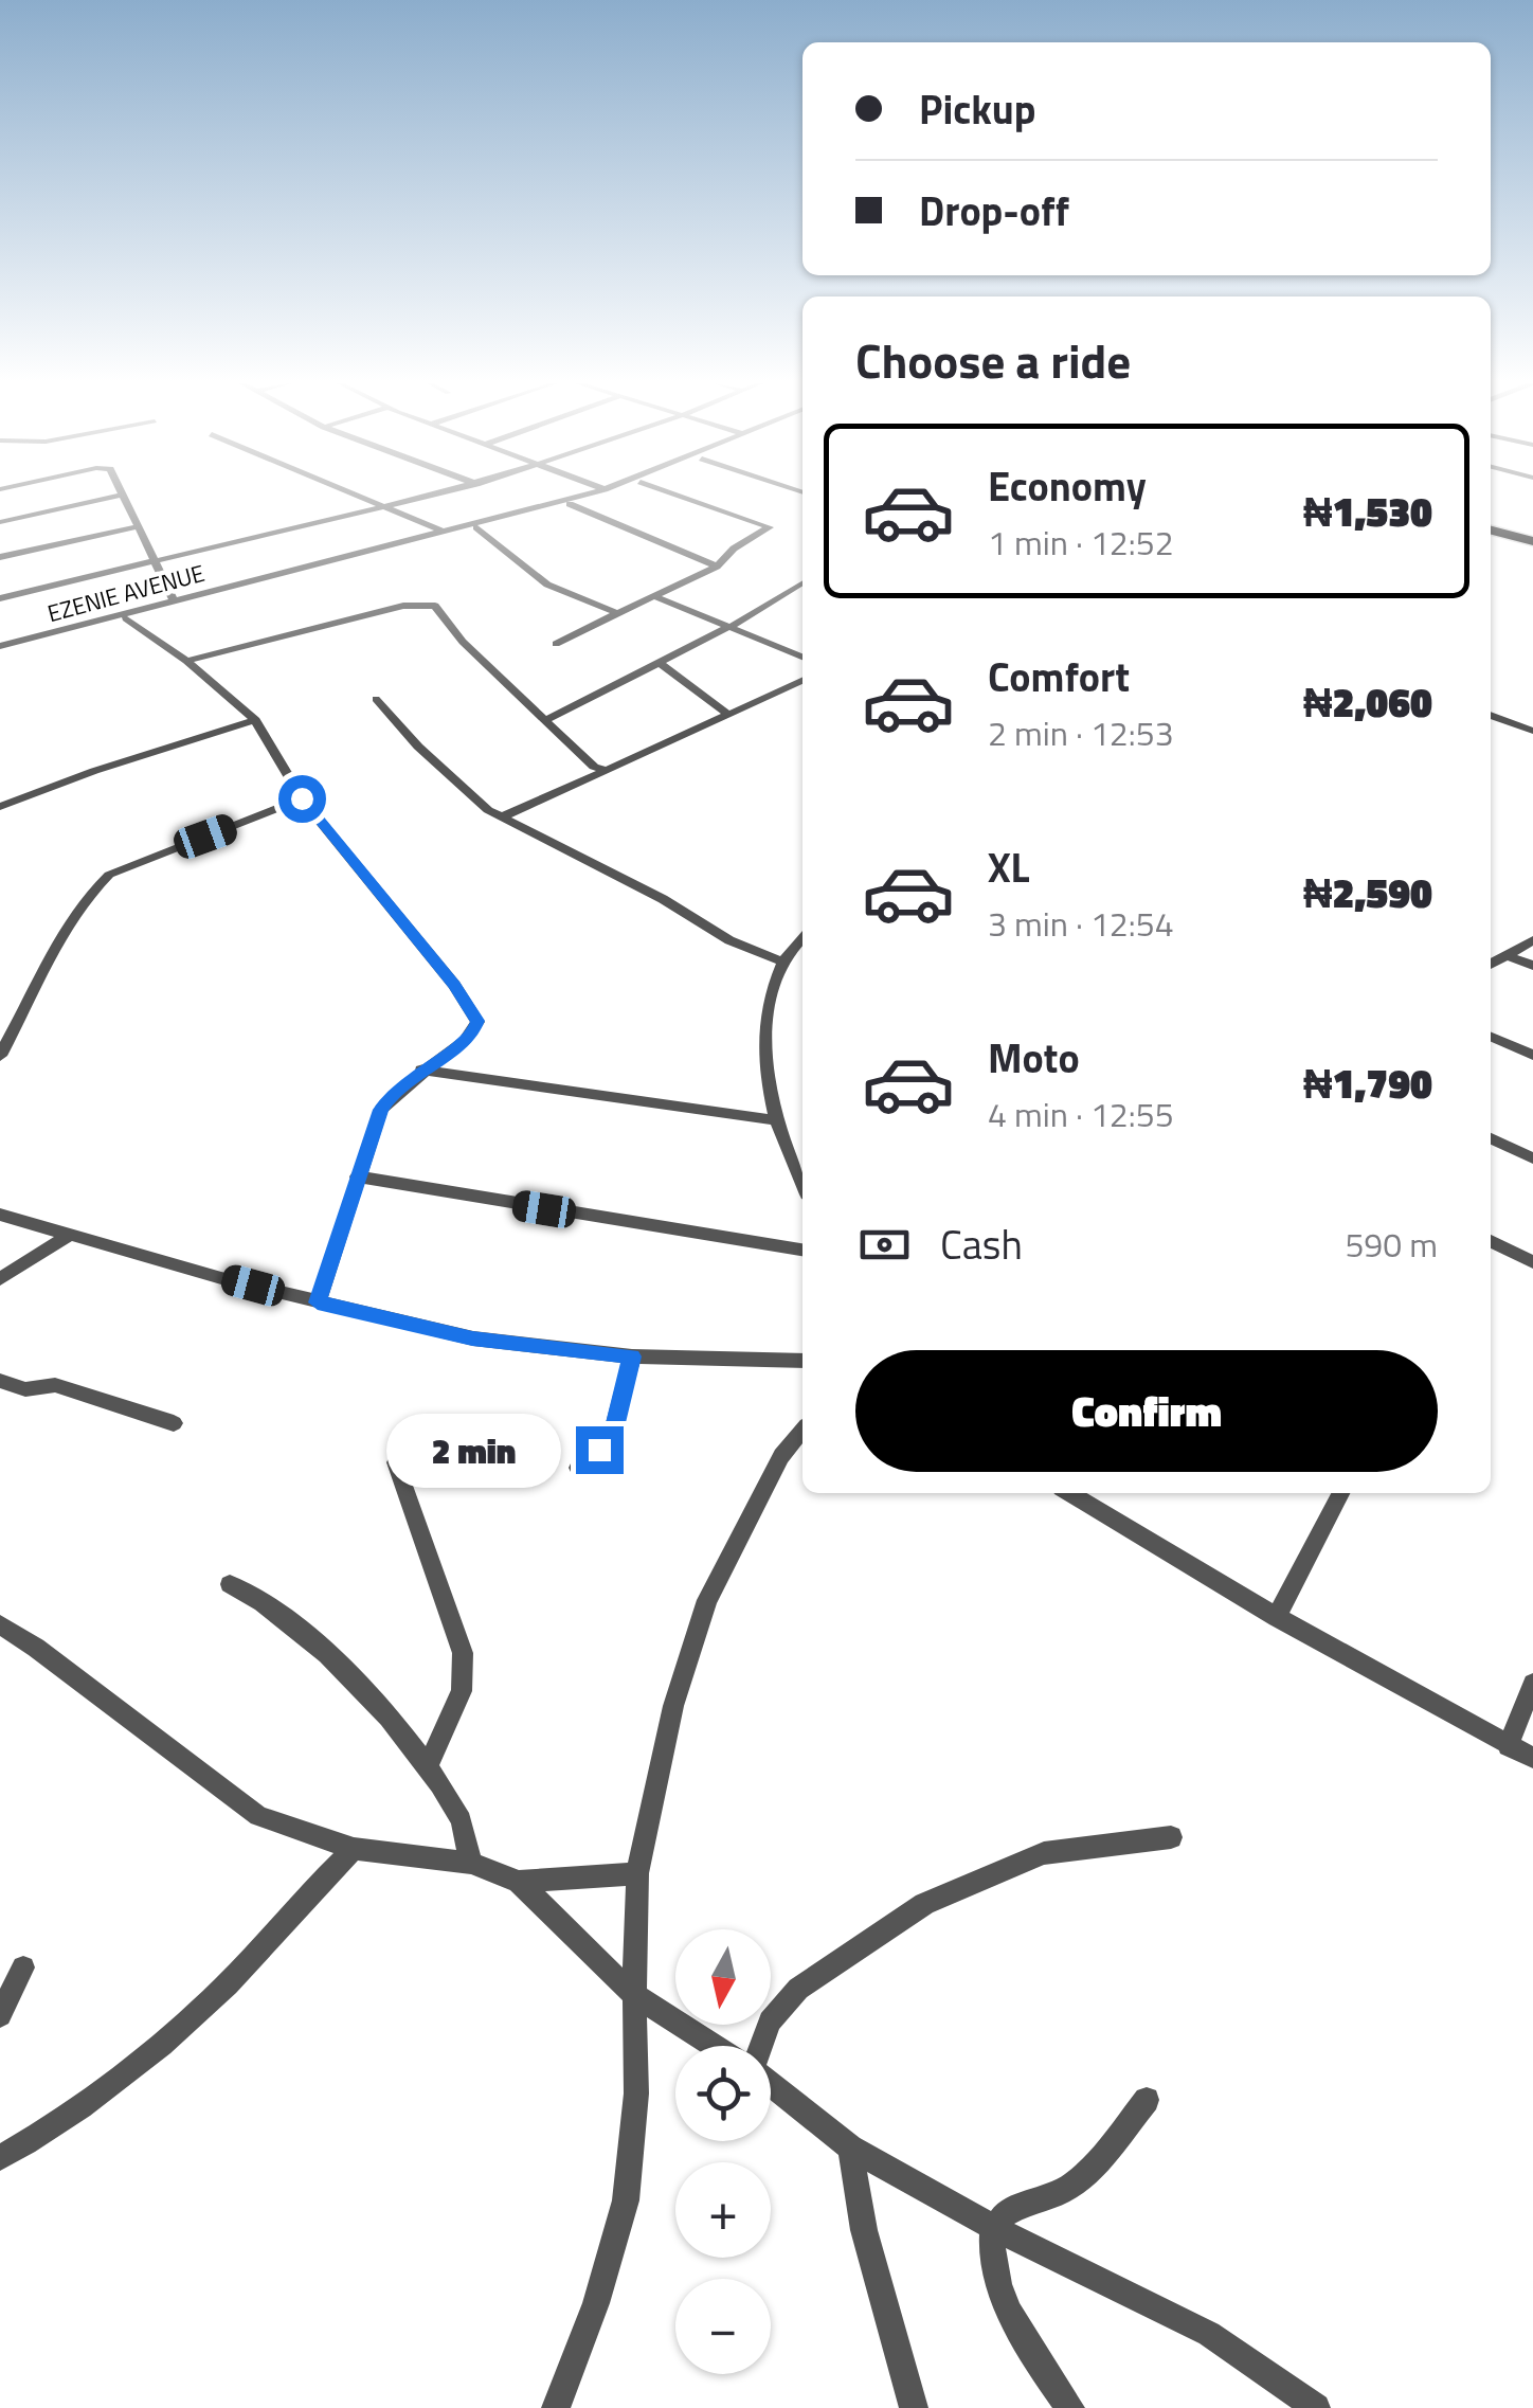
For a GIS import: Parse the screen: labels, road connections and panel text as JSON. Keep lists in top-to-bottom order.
{
  "streets": {
    "street": ["EZENIE AVENUE"]
  },
  "north": "bottom",
  "page": {
    "banner": ["Pickup", "Drop-off"],
    "heading": "Choose a ride",
    "list": [
      {
        "name": "Economy",
        "note": "1 min · 12:52",
        "value": "₦1,530"
      },
      {
        "name": "Comfort",
        "note": "2 min · 12:53",
        "value": "₦2,060"
      },
      {
        "name": "XL",
        "note": "3 min · 12:54",
        "value": "₦2,590"
      },
      {
        "name": "Moto",
        "note": "4 min · 12:55",
        "value": "₦1,790"
      }
    ],
    "pay": ["Cash", "590 m"],
    "buttons": "Confirm",
    "bubble": "2 min",
    "map_buttons": ["+", "−"]
  }
}
